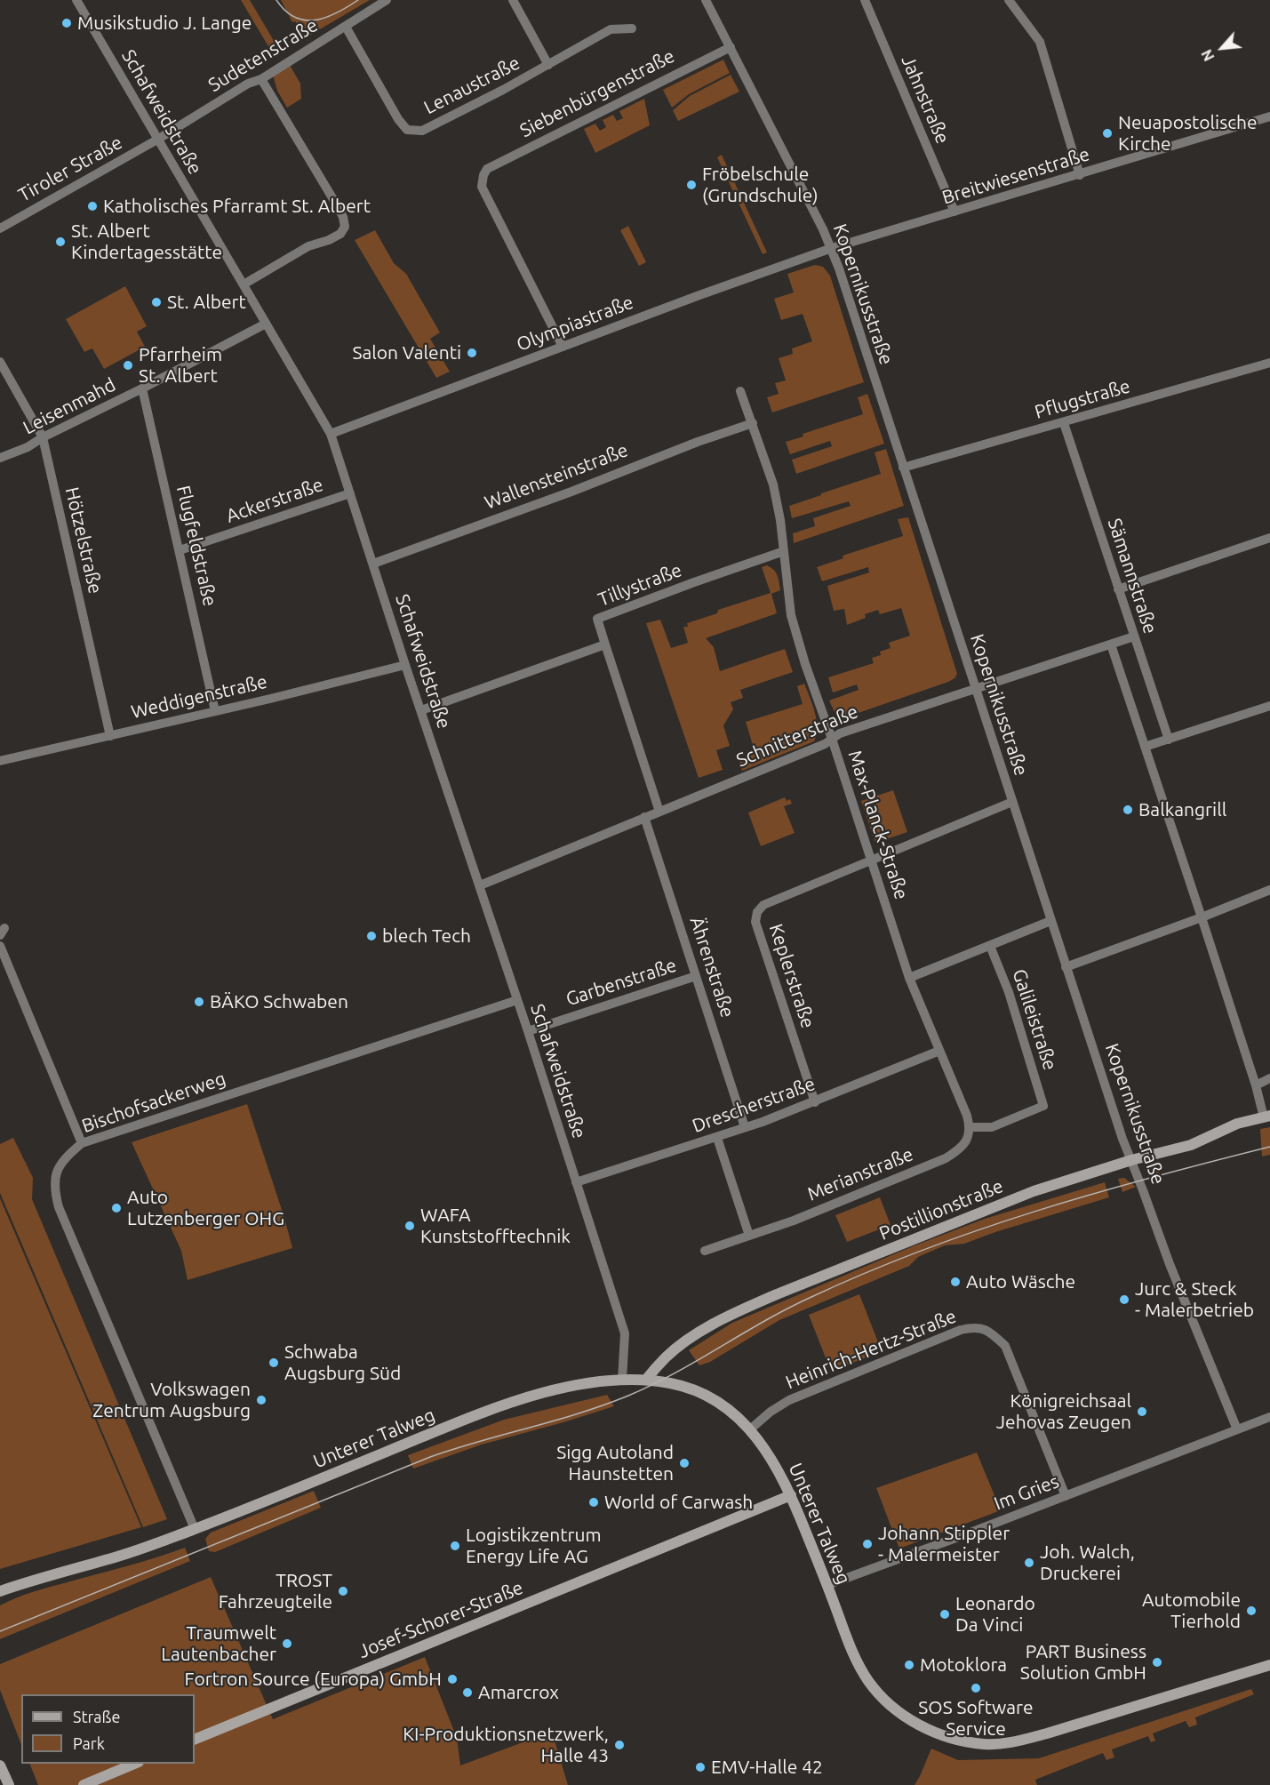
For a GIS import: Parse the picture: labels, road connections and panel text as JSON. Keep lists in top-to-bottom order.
{
  "streets": {
    "street": [
      "Sudetenstraße",
      "Lenaustraße",
      "Siebenbürgenstraße",
      "Jahnstraße",
      "Schafweidstraße",
      "Tiroler Straße",
      "Breitwiesenstraße",
      "Kopernikusstraße",
      "Olympiastraße",
      "Pflugstraße",
      "Leisenmahd",
      "Wallensteinstraße",
      "Ackerstraße",
      "Hötzelstraße",
      "Flugfeldstraße",
      "Sämannstraße",
      "Tillystraße",
      "Weddigenstraße",
      "Schnitterstraße",
      "Max-Planck-Straße",
      "Ährenstraße",
      "Keplerstraße",
      "Garbenstraße",
      "Galileistraße",
      "Bischofsackerweg",
      "Drescherstraße",
      "Merianstraße",
      "Postillionstraße",
      "Heinrich-Hertz-Straße",
      "Unterer Talweg",
      "Im Gries",
      "Josef-Schorer-Straße"
    ]
  },
  "crossings": [
    ["Sudetenstraße", "Lenaustraße"],
    ["Sudetenstraße", "Schafweidstraße"],
    ["Sudetenstraße", "Tiroler Straße"],
    ["Siebenbürgenstraße", "Kopernikusstraße"],
    ["Siebenbürgenstraße", "Olympiastraße"],
    ["Jahnstraße", "Breitwiesenstraße"],
    ["Schafweidstraße", "Tiroler Straße"],
    ["Schafweidstraße", "Olympiastraße"],
    ["Schafweidstraße", "Leisenmahd"],
    ["Schafweidstraße", "Wallensteinstraße"],
    ["Schafweidstraße", "Ackerstraße"],
    ["Schafweidstraße", "Weddigenstraße"],
    ["Schafweidstraße", "Schnitterstraße"],
    ["Schafweidstraße", "Garbenstraße"],
    ["Schafweidstraße", "Bischofsackerweg"],
    ["Schafweidstraße", "Drescherstraße"],
    ["Schafweidstraße", "Unterer Talweg"],
    ["Breitwiesenstraße", "Kopernikusstraße"],
    ["Breitwiesenstraße", "Olympiastraße"],
    ["Kopernikusstraße", "Olympiastraße"],
    ["Kopernikusstraße", "Pflugstraße"],
    ["Kopernikusstraße", "Schnitterstraße"],
    ["Kopernikusstraße", "Keplerstraße"],
    ["Kopernikusstraße", "Postillionstraße"],
    ["Kopernikusstraße", "Im Gries"],
    ["Pflugstraße", "Sämannstraße"],
    ["Leisenmahd", "Hötzelstraße"],
    ["Leisenmahd", "Flugfeldstraße"],
    ["Wallensteinstraße", "Max-Planck-Straße"],
    ["Ackerstraße", "Flugfeldstraße"],
    ["Hötzelstraße", "Weddigenstraße"],
    ["Flugfeldstraße", "Weddigenstraße"],
    ["Sämannstraße", "Schnitterstraße"],
    ["Tillystraße", "Max-Planck-Straße"],
    ["Schnitterstraße", "Max-Planck-Straße"],
    ["Schnitterstraße", "Ährenstraße"],
    ["Max-Planck-Straße", "Keplerstraße"],
    ["Max-Planck-Straße", "Drescherstraße"],
    ["Ährenstraße", "Garbenstraße"],
    ["Ährenstraße", "Drescherstraße"],
    ["Keplerstraße", "Drescherstraße"],
    ["Galileistraße", "Merianstraße"],
    ["Bischofsackerweg", "Unterer Talweg"],
    ["Postillionstraße", "Unterer Talweg"],
    ["Heinrich-Hertz-Straße", "Unterer Talweg"],
    ["Heinrich-Hertz-Straße", "Im Gries"],
    ["Unterer Talweg", "Im Gries"],
    ["Unterer Talweg", "Josef-Schorer-Straße"]
  ],
  "places": [
    "Musikstudio J. Lange",
    "Neuapostolische Kirche",
    "Fröbelschule (Grundschule)",
    "Katholisches Pfarramt St. Albert",
    "St. Albert Kindertagesstätte",
    "St. Albert",
    "Salon Valenti",
    "Pfarrheim St. Albert",
    "Balkangrill",
    "blech Tech",
    "BÄKO Schwaben",
    "Auto Lutzenberger OHG",
    "WAFA Kunststofftechnik",
    "Auto Wäsche",
    "Jurc & Steck - Malerbetrieb",
    "Schwaba Augsburg Süd",
    "Volkswagen Zentrum Augsburg",
    "Königreichsaal Jehovas Zeugen",
    "Sigg Autoland Haunstetten",
    "World of Carwash",
    "Johann Stippler - Malermeister",
    "Logistikzentrum Energy Life AG",
    "Joh. Walch, Druckerei",
    "TROST Fahrzeugteile",
    "Automobile Tierhold",
    "Leonardo Da Vinci",
    "Traumwelt Lautenbacher",
    "PART Business Solution GmbH",
    "Motoklora",
    "Fortron Source (Europa) GmbH",
    "SOS Software Service",
    "Amarcrox",
    "KI-Produktionsnetzwerk, Halle 43",
    "EMV-Halle 42"
  ],
  "legend": ["Straße", "Park"],
  "north": "bottom left"
}
